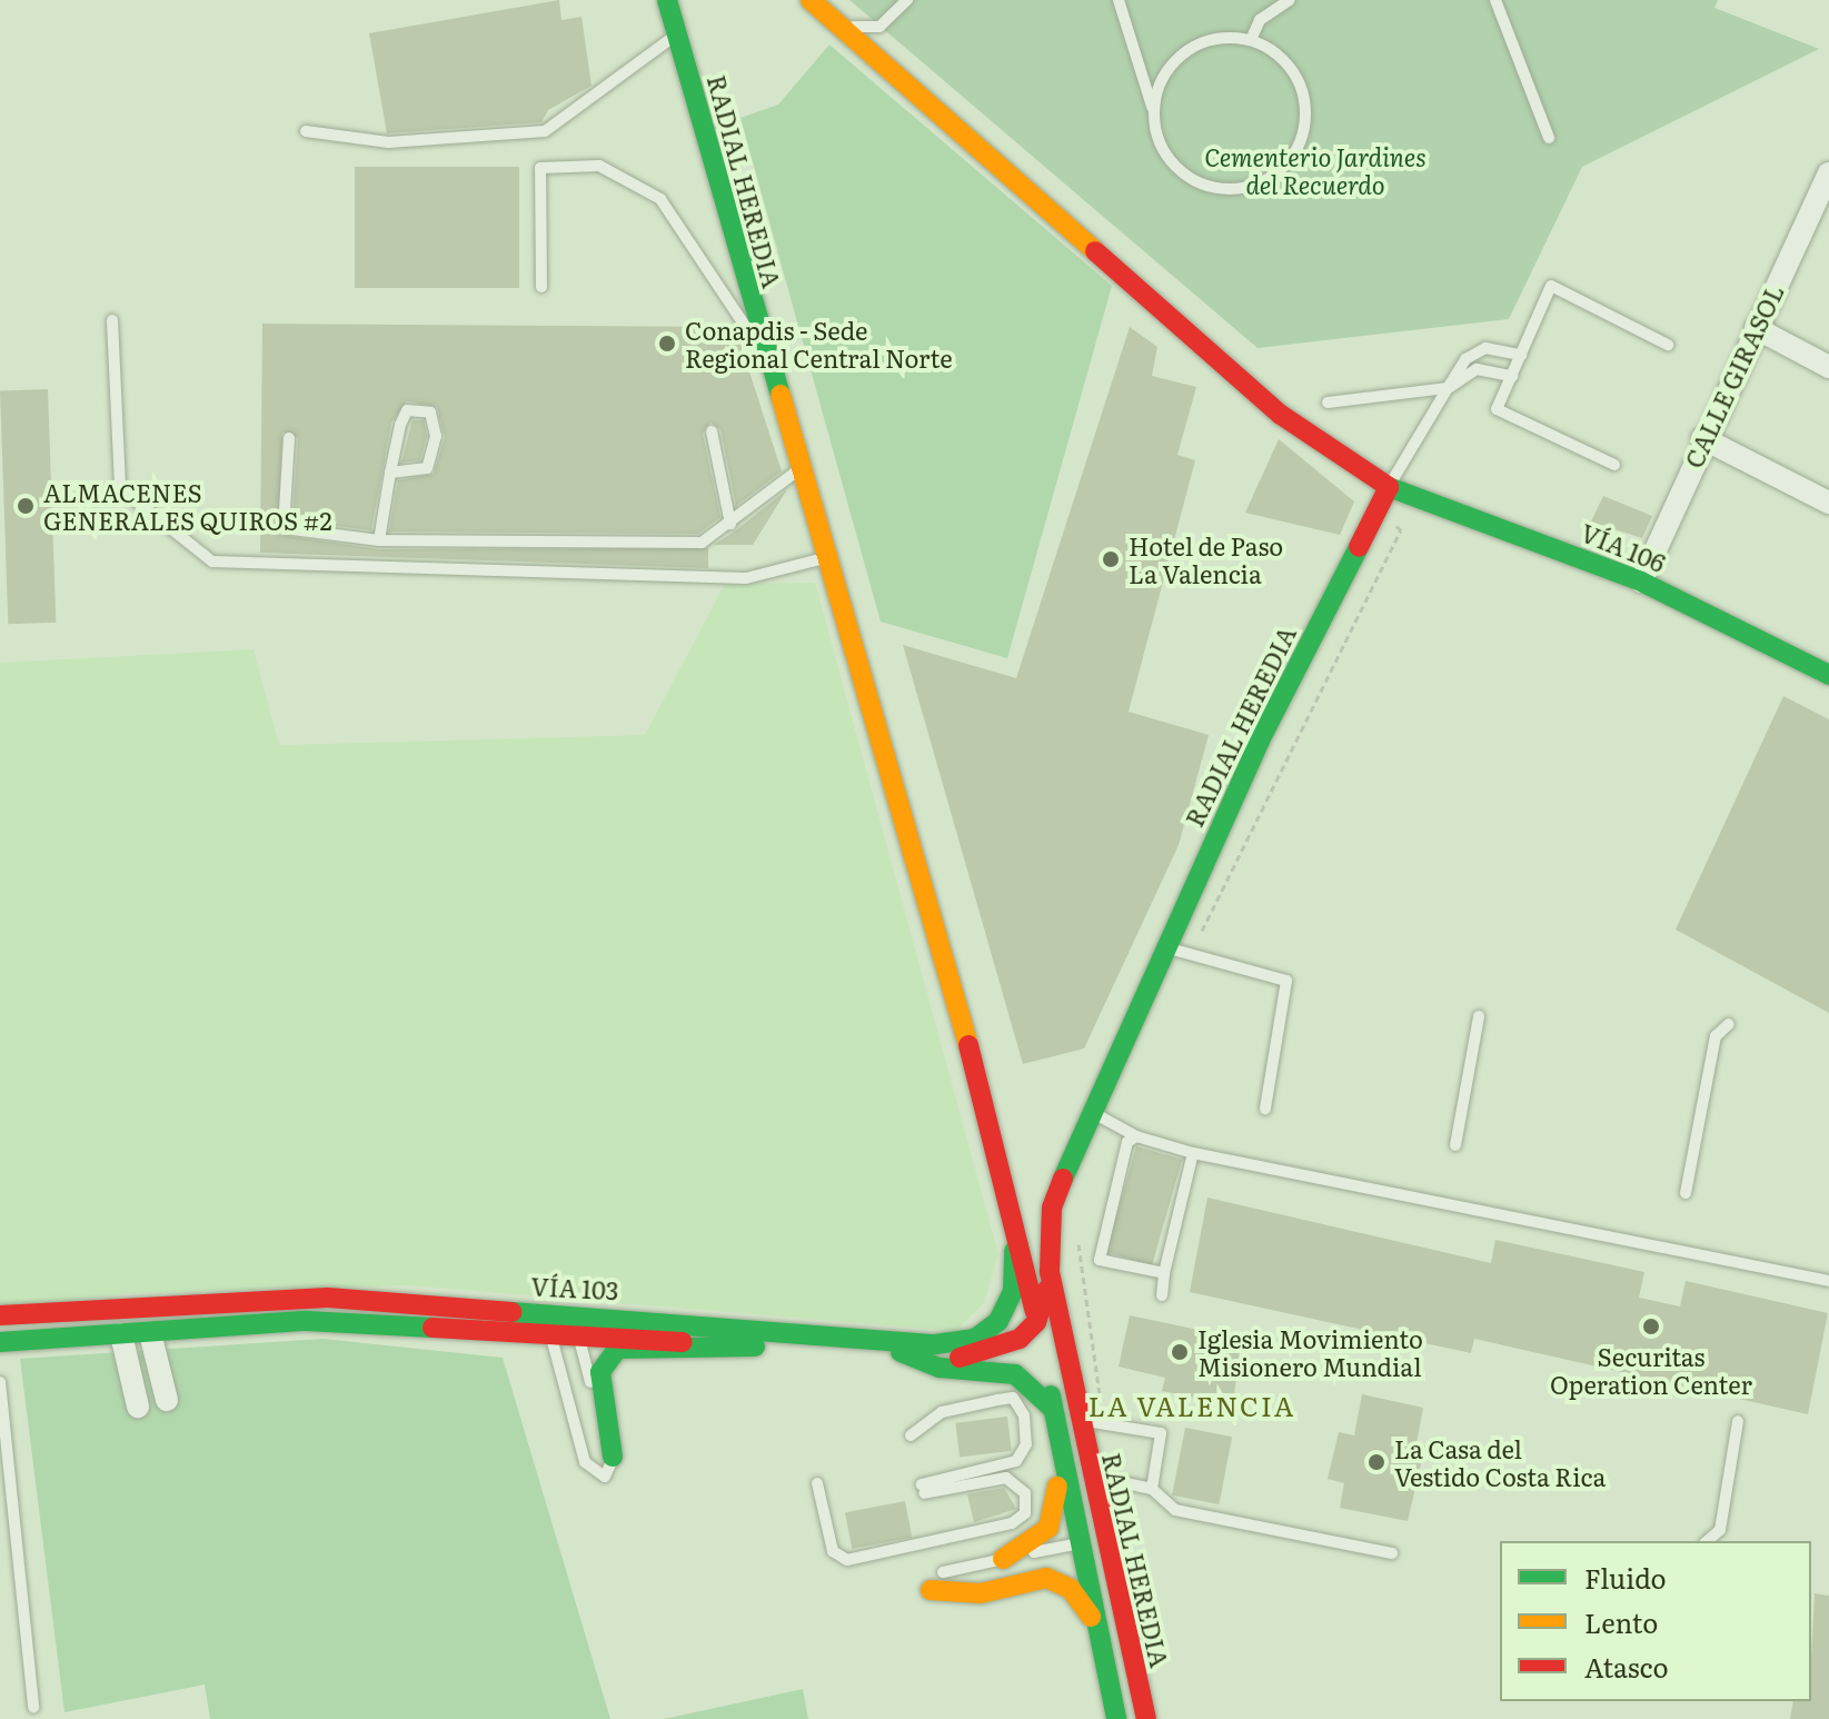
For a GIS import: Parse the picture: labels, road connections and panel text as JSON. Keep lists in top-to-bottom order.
{
  "streets": {
    "main road": ["RADIAL HEREDIA", "VÍA 106", "VÍA 103"],
    "street": ["CALLE GIRASOL"]
  },
  "crossings": [
    ["RADIAL HEREDIA", "VÍA 106"],
    ["RADIAL HEREDIA", "VÍA 103"],
    ["CALLE GIRASOL", "VÍA 106"]
  ],
  "districts": ["LA VALENCIA"],
  "parks": ["Cementerio Jardines del Recuerdo"],
  "places": [
    "Conapdis - Sede Regional Central Norte",
    "ALMACENES GENERALES QUIROS #2",
    "Hotel de Paso La Valencia",
    "Securitas Operation Center",
    "Iglesia Movimiento Misionero Mundial",
    "La Casa del Vestido Costa Rica"
  ],
  "legend": ["Fluido", "Lento", "Atasco"]
}
